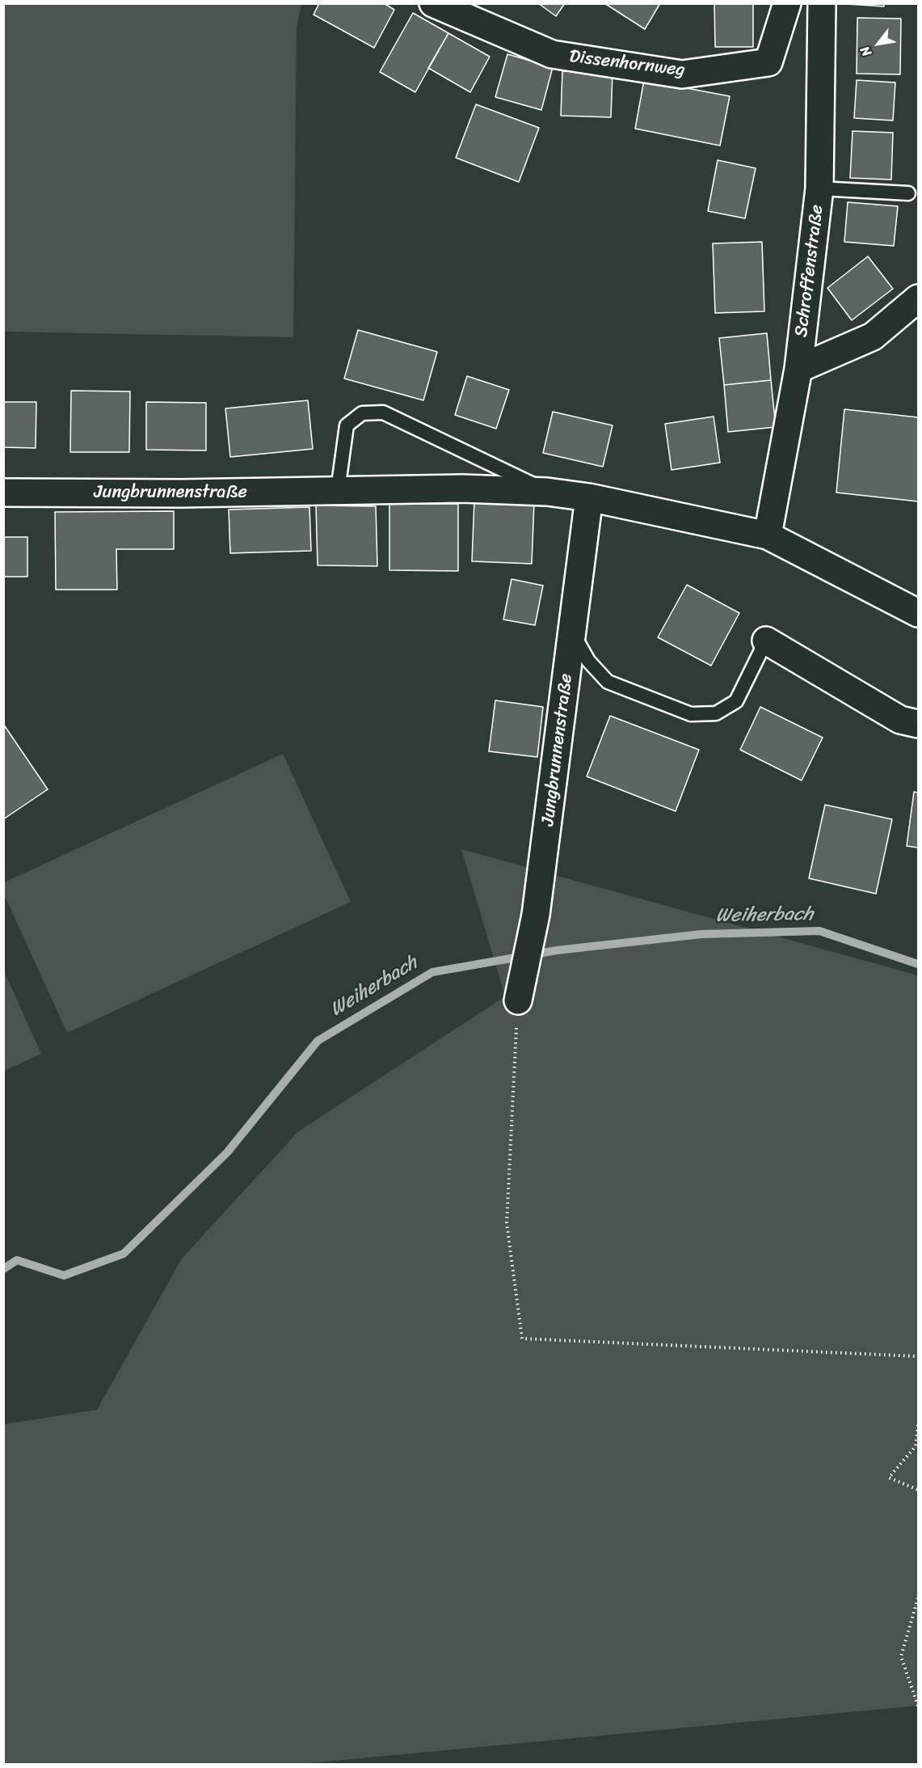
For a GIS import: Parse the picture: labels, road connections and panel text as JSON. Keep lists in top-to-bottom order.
{
  "streets": {
    "street": ["Dissenhornweg", "Schroffenstraße", "Jungbrunnenstraße"]
  },
  "crossings": [
    ["Schroffenstraße", "Jungbrunnenstraße"]
  ],
  "water": ["Weiherbach"],
  "north": "bottom left"
}
